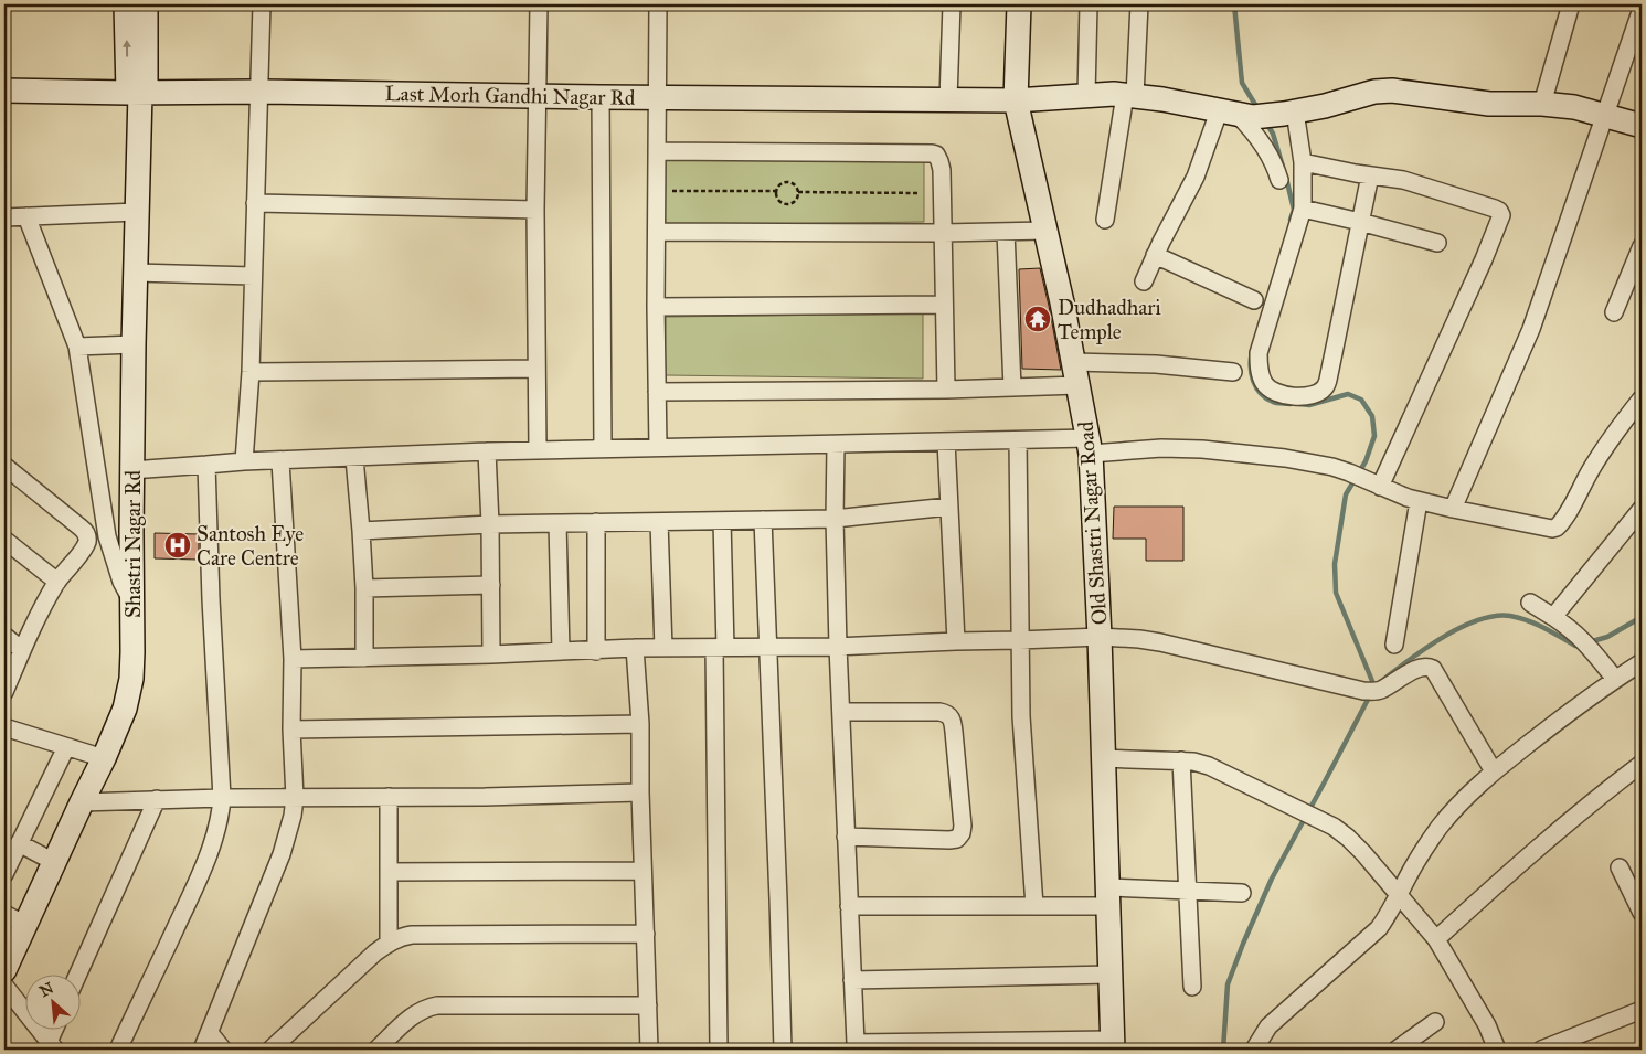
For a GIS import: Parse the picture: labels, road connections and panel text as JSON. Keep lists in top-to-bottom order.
{
  "streets": {
    "street": ["Last Morh Gandhi Nagar Rd", "Old Shastri Nagar Road", "Shastri Nagar Rd"]
  },
  "crossings": [
    ["Last Morh Gandhi Nagar Rd", "Old Shastri Nagar Road"],
    ["Last Morh Gandhi Nagar Rd", "Shastri Nagar Rd"]
  ],
  "places": {
    "temple": ["Dudhadhari Temple"],
    "hospital": ["Santosh Eye Care Centre"]
  },
  "north": "top left"
}
